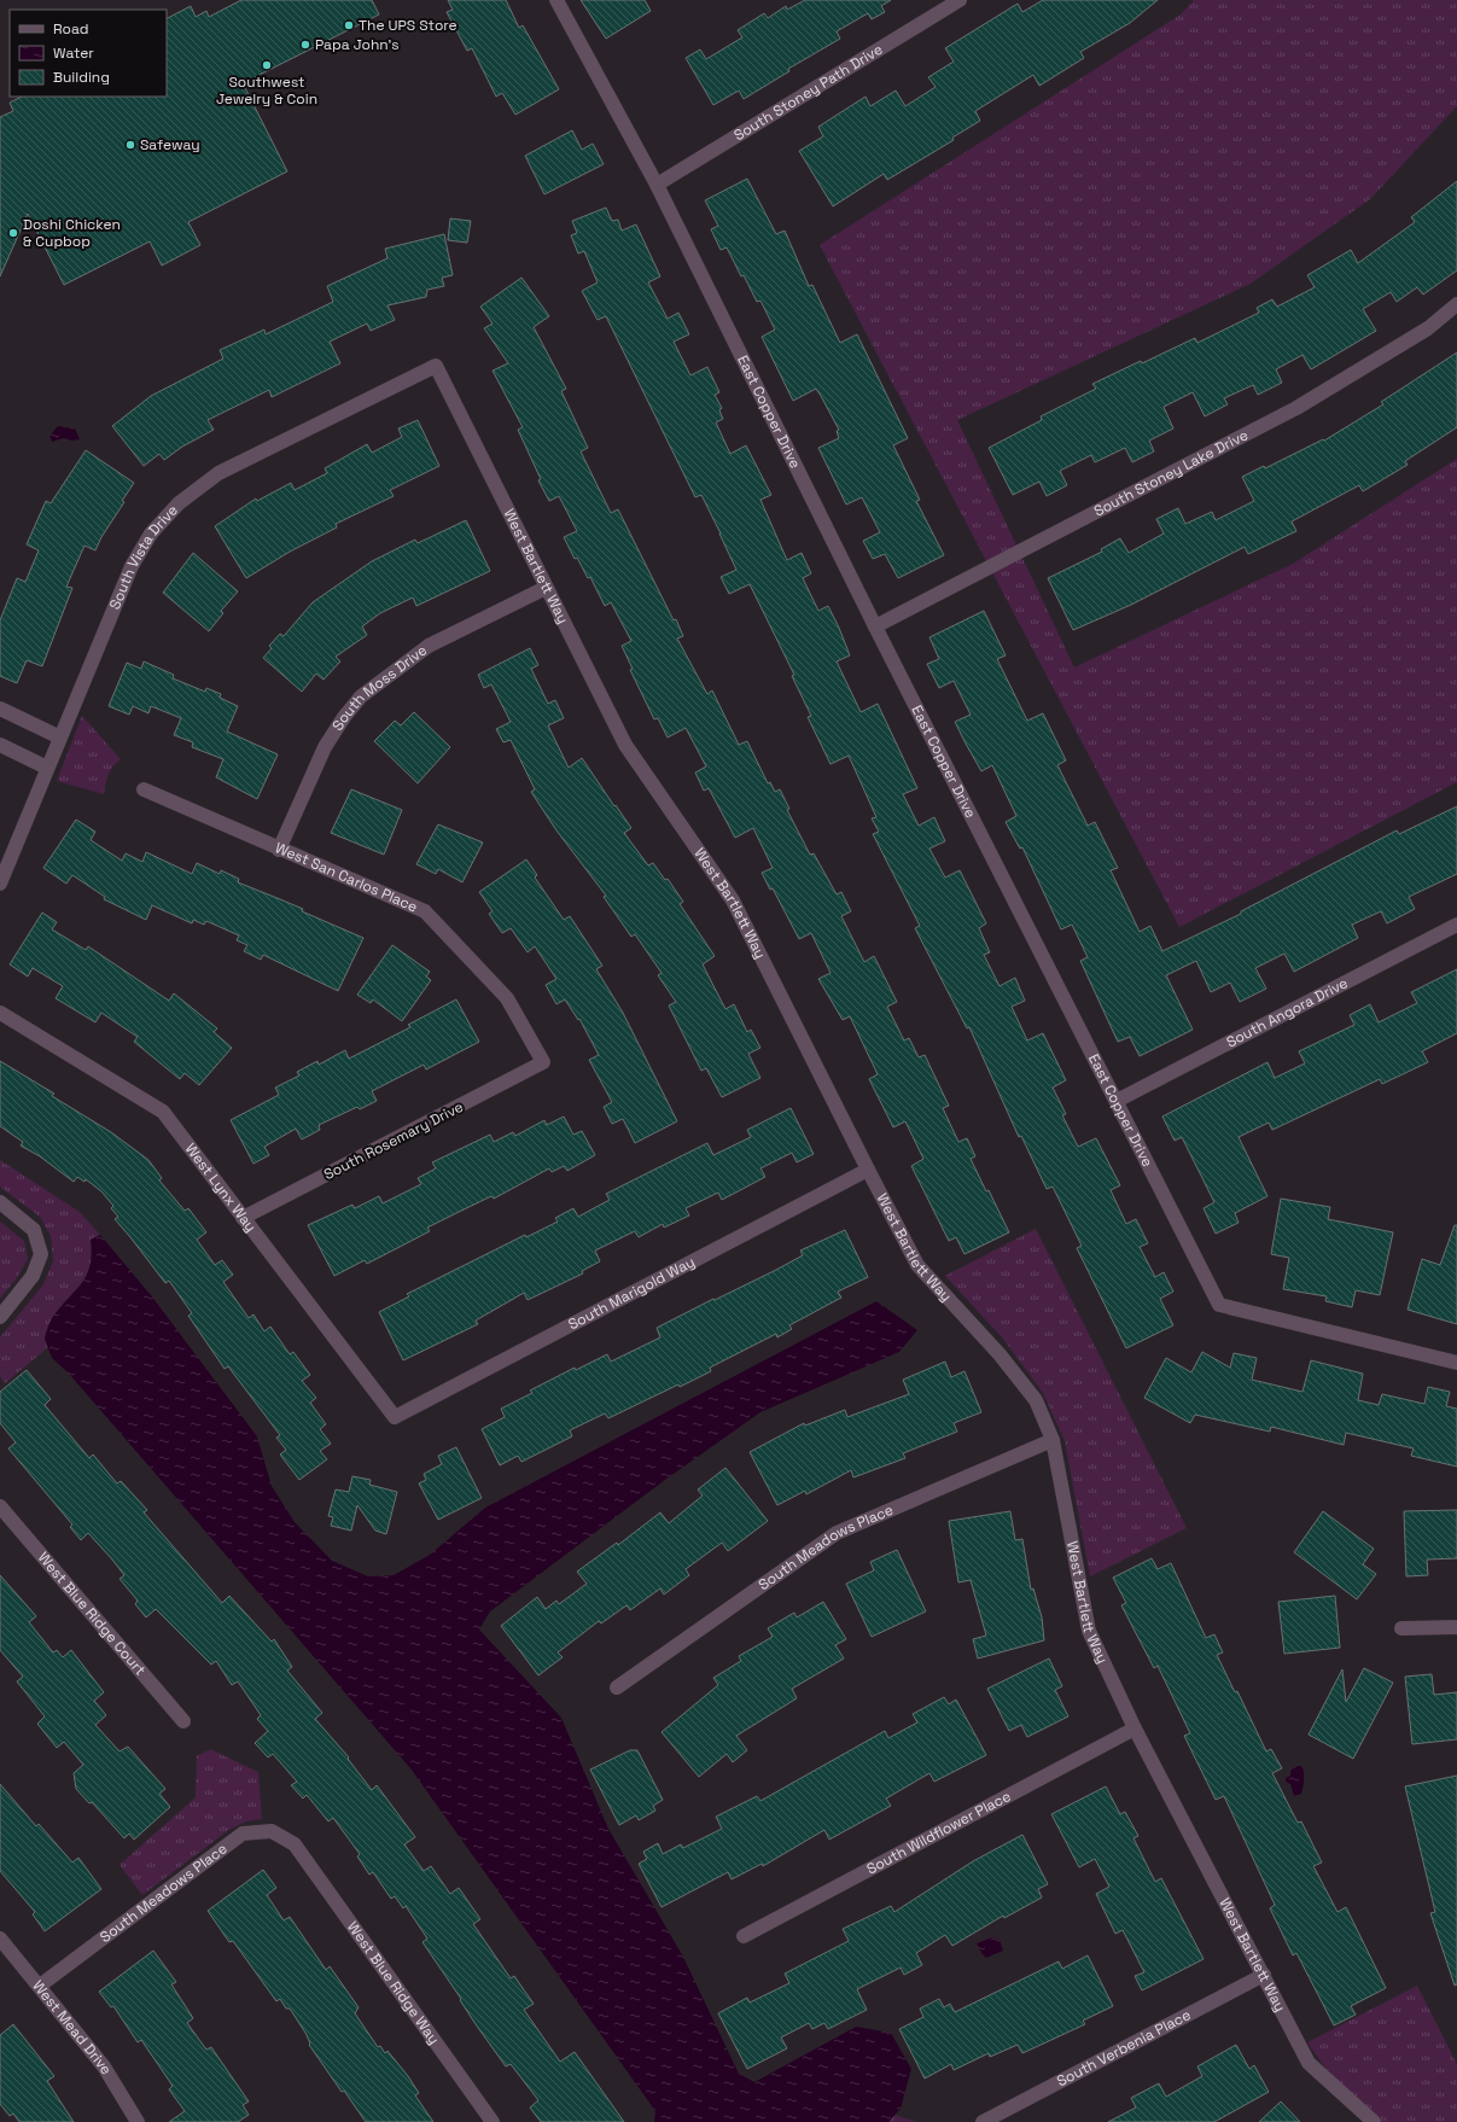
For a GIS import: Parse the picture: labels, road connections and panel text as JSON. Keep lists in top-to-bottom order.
{
  "streets": {
    "street": [
      "South Stoney Path Drive",
      "East Copper Drive",
      "South Stoney Lake Drive",
      "South Vista Drive",
      "West Bartlett Way",
      "South Moss Drive",
      "West San Carlos Place",
      "South Angora Drive",
      "South Rosemary Drive",
      "West Lynx Way",
      "South Marigold Way",
      "South Meadows Place",
      "West Blue Ridge Court",
      "South Wildflower Place",
      "West Blue Ridge Way",
      "West Mead Drive",
      "South Verbenia Place"
    ]
  },
  "crossings": [
    ["South Stoney Path Drive", "East Copper Drive"],
    ["East Copper Drive", "South Stoney Lake Drive"],
    ["East Copper Drive", "South Angora Drive"],
    ["South Vista Drive", "West Bartlett Way"],
    ["West Bartlett Way", "South Moss Drive"],
    ["West Bartlett Way", "South Marigold Way"],
    ["West Bartlett Way", "South Meadows Place"],
    ["West Bartlett Way", "South Wildflower Place"],
    ["West Bartlett Way", "South Verbenia Place"],
    ["South Moss Drive", "West San Carlos Place"],
    ["West San Carlos Place", "South Rosemary Drive"],
    ["South Rosemary Drive", "West Lynx Way"],
    ["West Lynx Way", "South Marigold Way"],
    ["South Meadows Place", "West Blue Ridge Way"],
    ["South Meadows Place", "West Mead Drive"]
  ],
  "places": [
    "The UPS Store",
    "Papa John's",
    "Southwest Jewelry & Coin",
    "Safeway",
    "Doshi Chicken & Cupbop"
  ],
  "legend": ["Road", "Water", "Building"]
}
